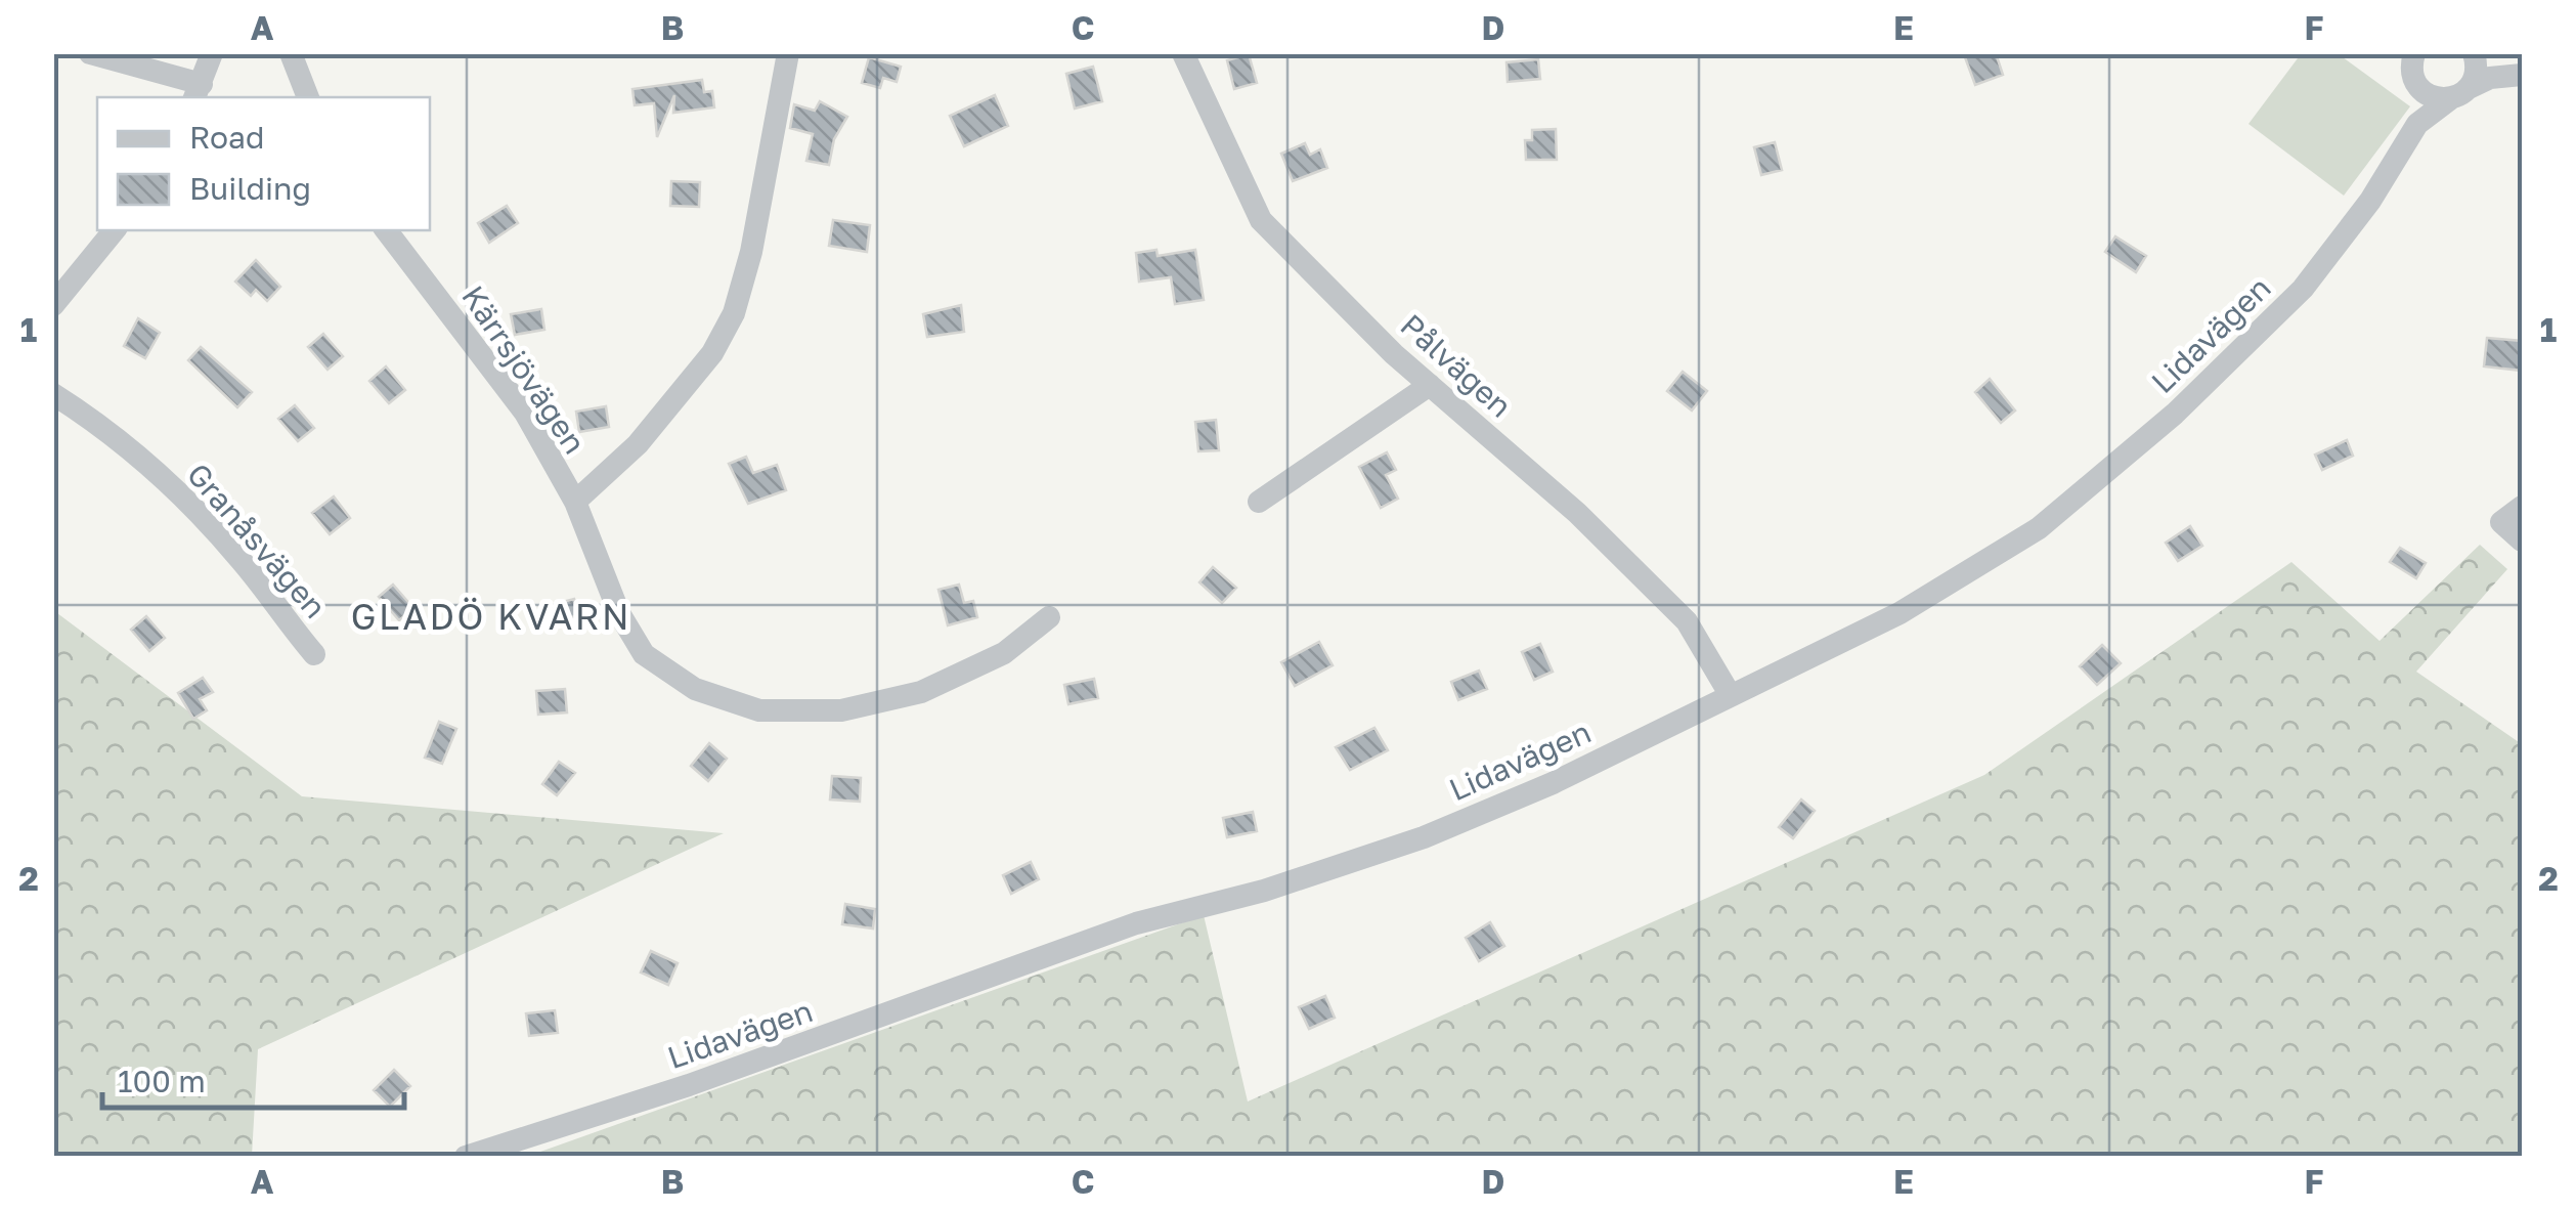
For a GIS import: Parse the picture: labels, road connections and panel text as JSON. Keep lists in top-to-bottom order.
{
  "streets": {
    "street": [
      "Lidavägen",
      "Pålvägen",
      "Kärrsjövägen",
      "Granåsvägen"
    ]
  },
  "crossings": [
    ["Lidavägen", "Pålvägen"]
  ],
  "districts": ["GLADÖ KVARN"],
  "legend": ["Road", "Building"],
  "scale_bar": "100 m",
  "grid": {
    "columns": [
      "A",
      "B",
      "C",
      "D",
      "E",
      "F"
    ],
    "rows": ["1", "2"]
  }
}
